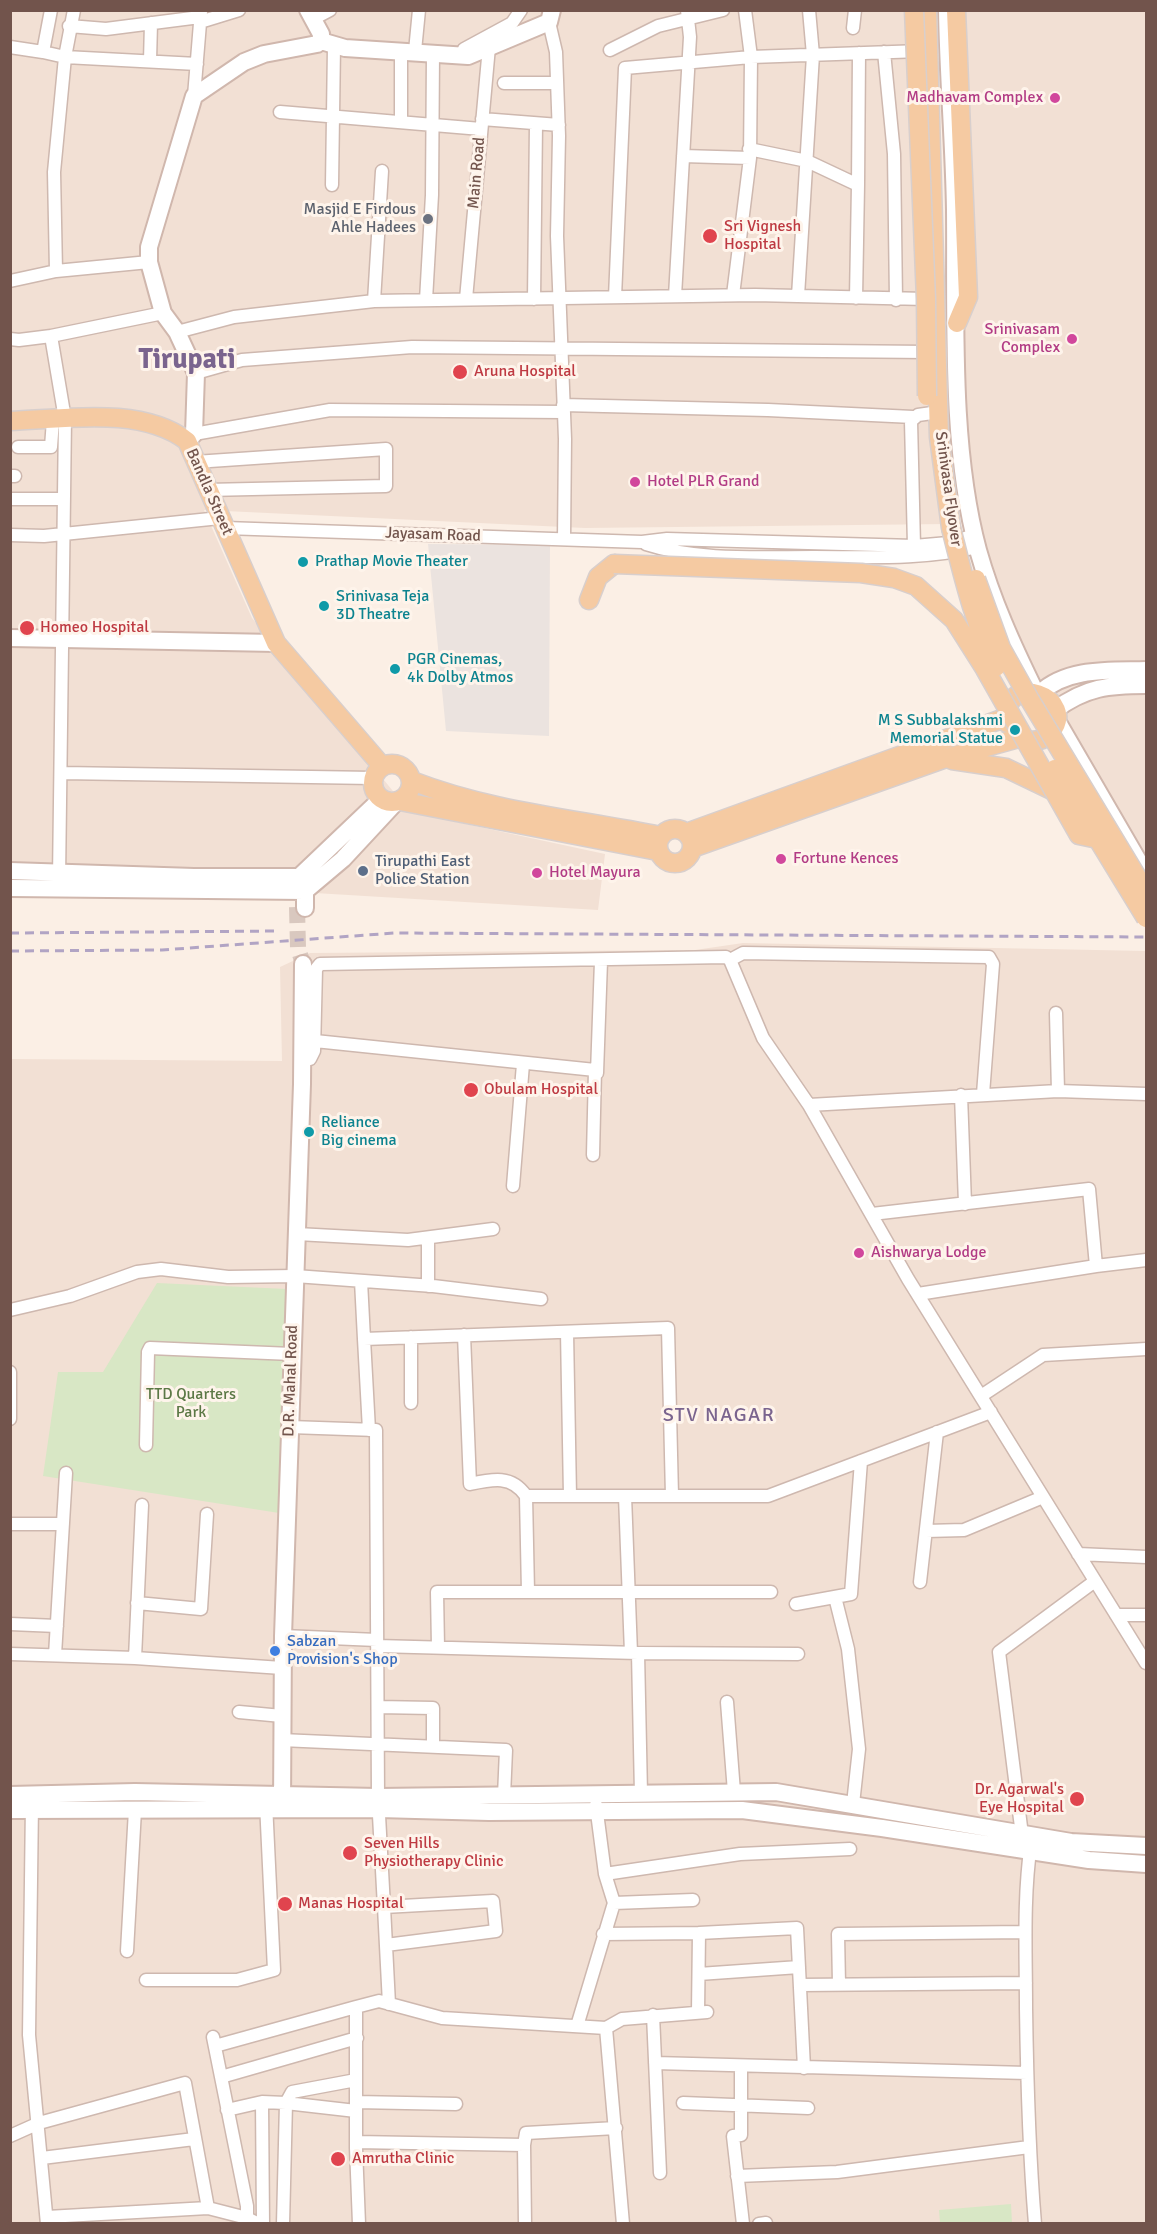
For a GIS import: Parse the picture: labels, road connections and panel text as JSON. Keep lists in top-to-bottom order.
{
  "streets": {
    "main road": ["Srinivasa Flyover", "Bandla Street"],
    "street": ["Main Road", "Jayasam Road", "D.R. Mahal Road"]
  },
  "crossings": [
    ["Bandla Street", "Jayasam Road"]
  ],
  "districts": ["Tirupati", "STV NAGAR"],
  "parks": ["TTD Quarters Park"],
  "places": [
    "Madhavam Complex",
    "Masjid E Firdous Ahle Hadees",
    "Sri Vignesh Hospital",
    "Srinivasam Complex",
    "Aruna Hospital",
    "Hotel PLR Grand",
    "Prathap Movie Theater",
    "Srinivasa Teja 3D Theatre",
    "Homeo Hospital",
    "PGR Cinemas, 4k Dolby Atmos",
    "M S Subbalakshmi Memorial Statue",
    "Fortune Kences",
    "Tirupathi East Police Station",
    "Hotel Mayura",
    "Obulam Hospital",
    "Reliance Big cinema",
    "Aishwarya Lodge",
    "Sabzan Provision's Shop",
    "Dr. Agarwal's Eye Hospital",
    "Seven Hills Physiotherapy Clinic",
    "Manas Hospital",
    "Amrutha Clinic"
  ]
}
